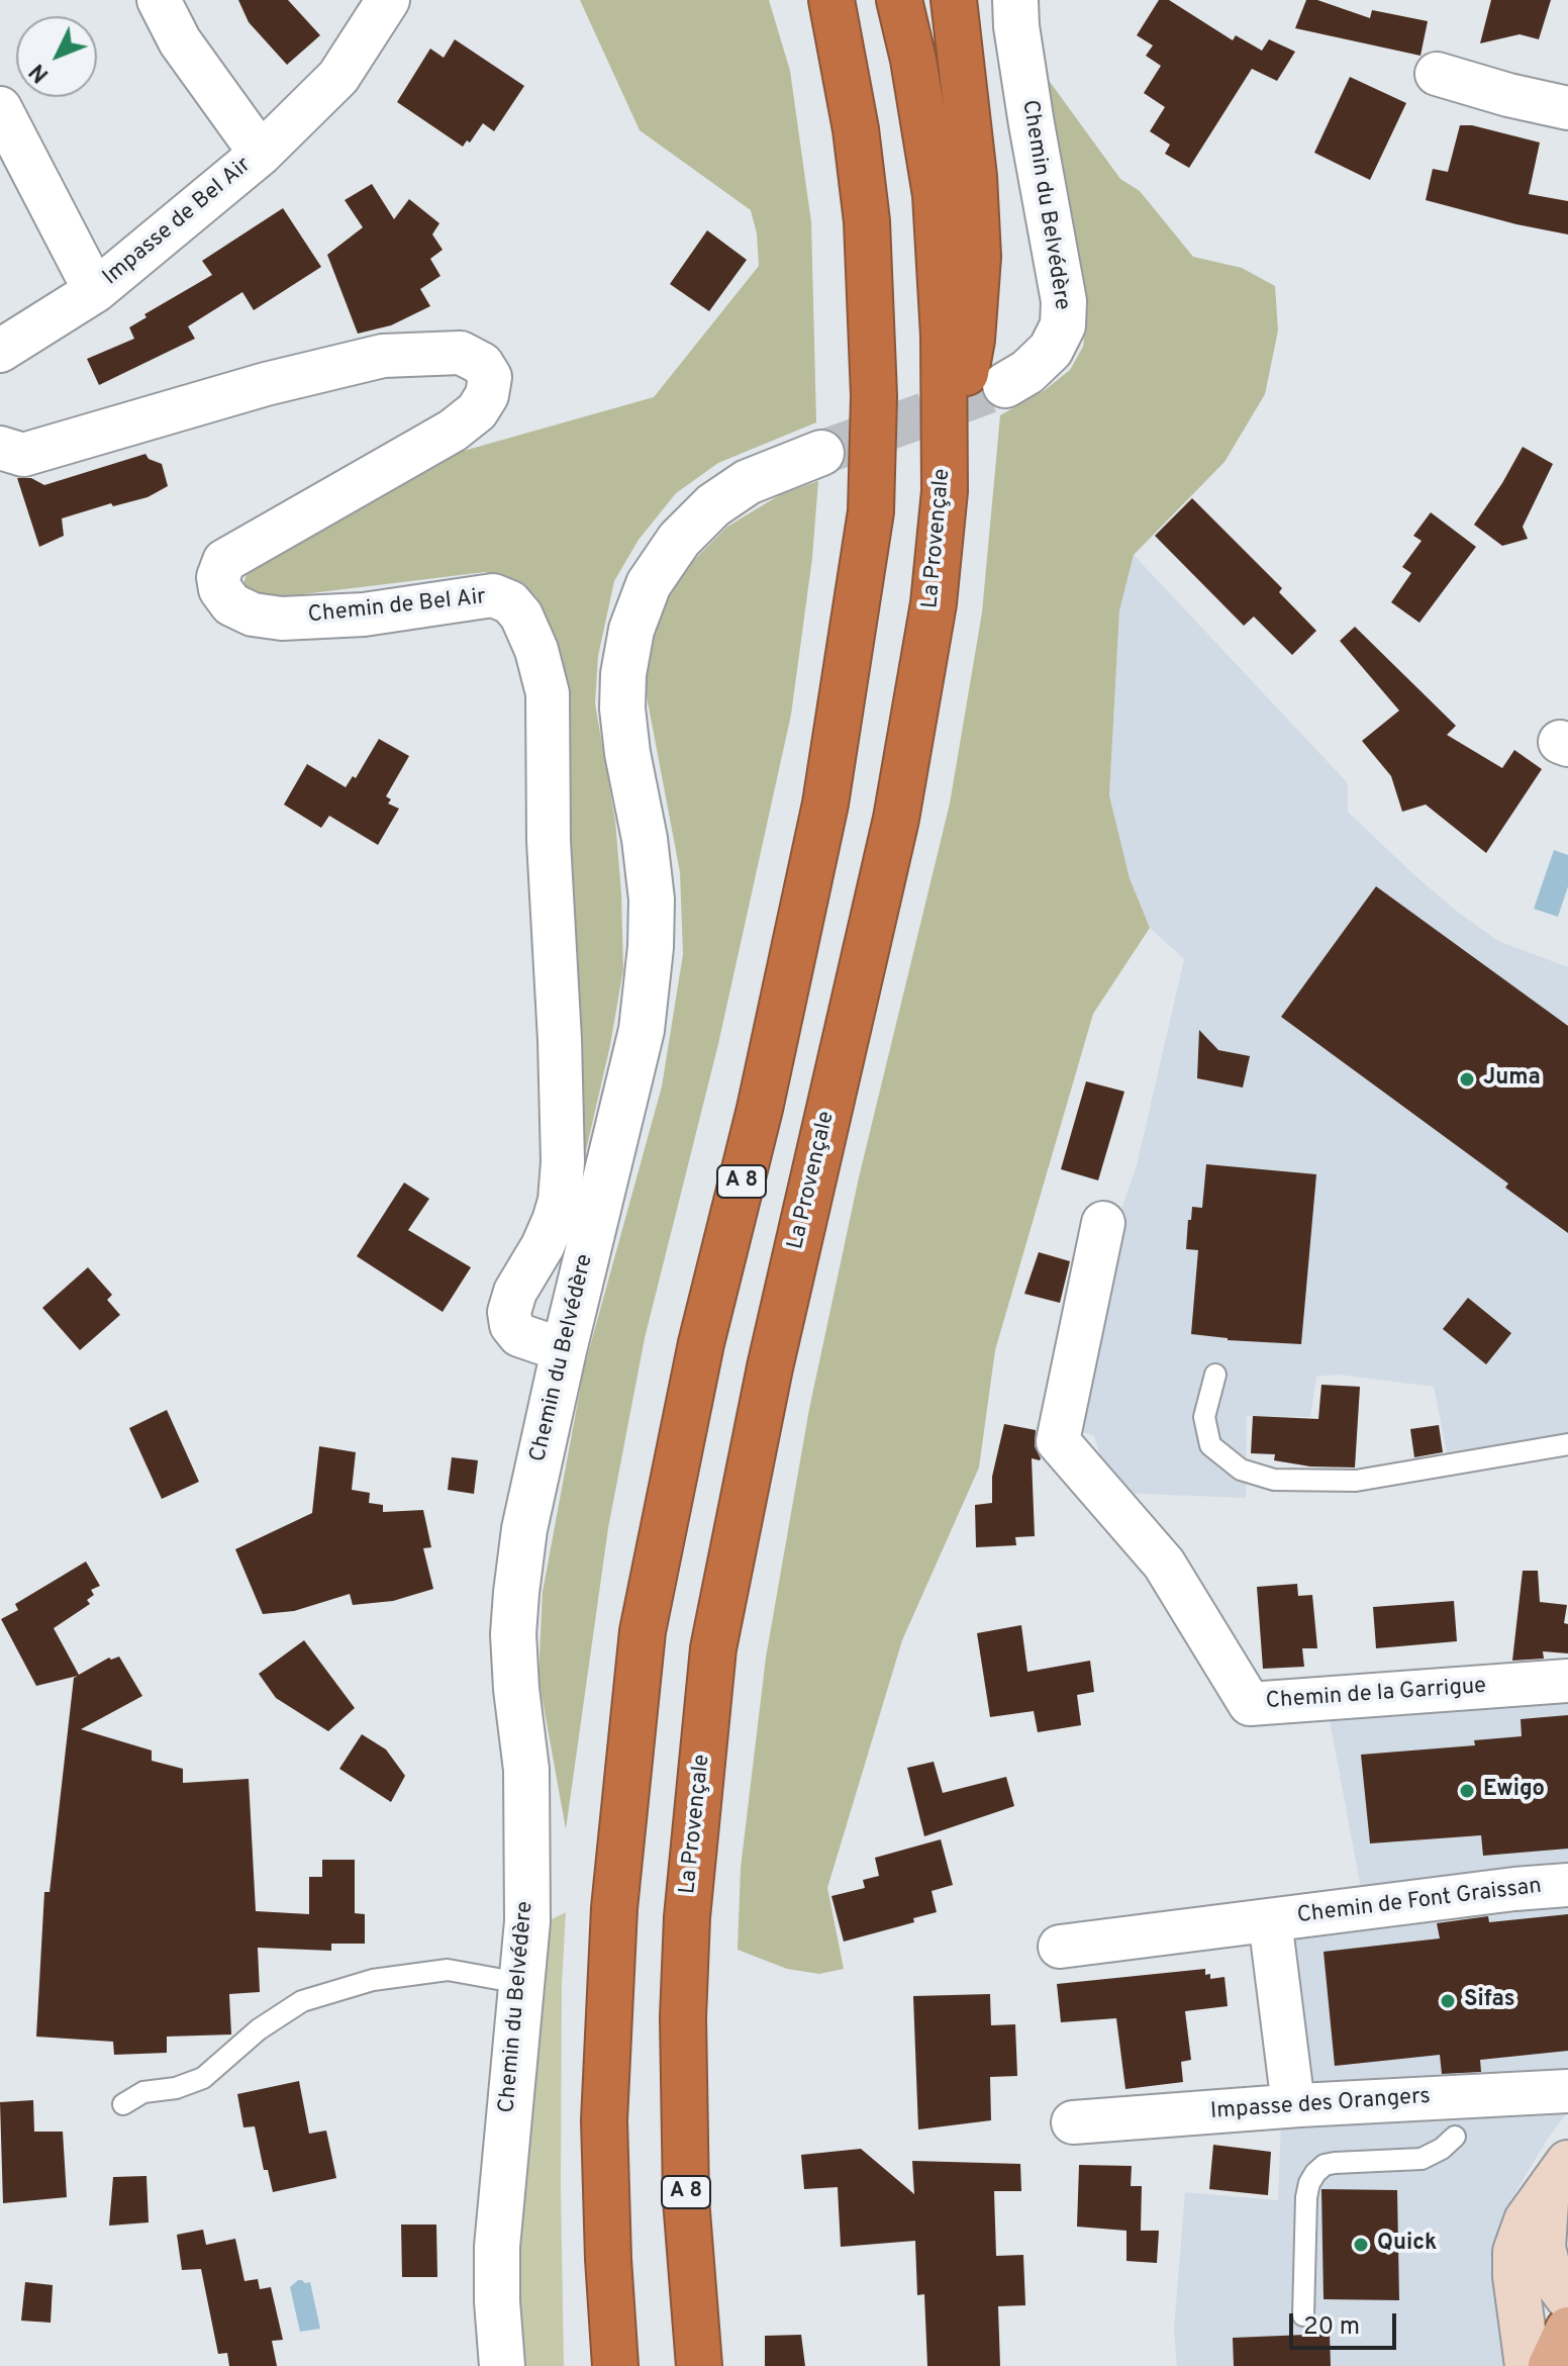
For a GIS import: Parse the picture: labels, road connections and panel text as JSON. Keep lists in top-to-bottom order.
{
  "streets": {
    "highway": ["La Provençale", "A 8"],
    "street": [
      "Chemin du Belvédère",
      "Impasse de Bel Air",
      "Chemin de Bel Air",
      "Chemin de la Garrigue",
      "Chemin de Font Graissan",
      "Impasse des Orangers"
    ]
  },
  "crossings": [
    ["Chemin du Belvédère", "Chemin de Bel Air"],
    ["Chemin de Font Graissan", "Impasse des Orangers"]
  ],
  "places": [
    "Juma",
    "Ewigo",
    "Sifas",
    "Quick"
  ],
  "scale_bar": "20 m",
  "north": "bottom left"
}
